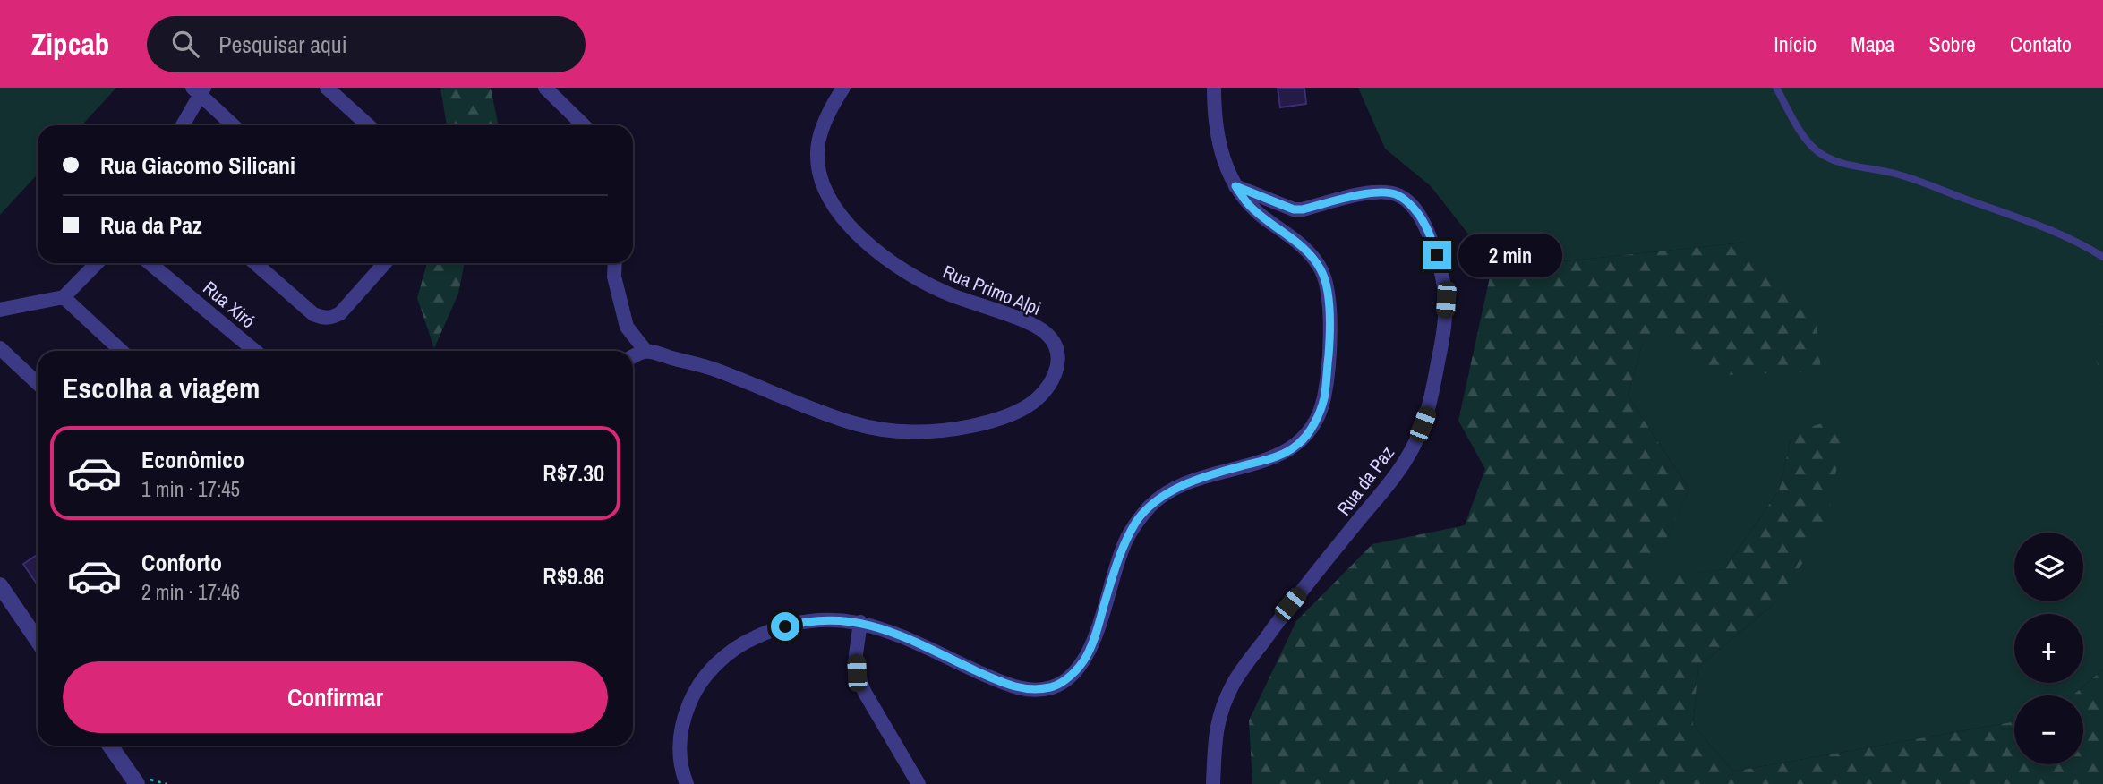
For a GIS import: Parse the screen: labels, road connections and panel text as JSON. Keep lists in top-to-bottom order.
{
  "streets": {
    "street": ["Rua Primo Alpi", "Rua Xiró", "Rua da Paz"]
  },
  "page": {
    "header": "Zipcab",
    "search": "Pesquisar aqui",
    "nav": [
      "Início",
      "Mapa",
      "Sobre",
      "Contato"
    ],
    "banner": ["Rua Giacomo Silicani", "Rua da Paz"],
    "bubble": "2 min",
    "heading": "Escolha a viagem",
    "list": [
      {
        "name": "Econômico",
        "note": "1 min · 17:45",
        "value": "R$7.30"
      },
      {
        "name": "Conforto",
        "note": "2 min · 17:46",
        "value": "R$9.86"
      }
    ],
    "map_buttons": ["+", "−"],
    "buttons": "Confirmar"
  }
}
